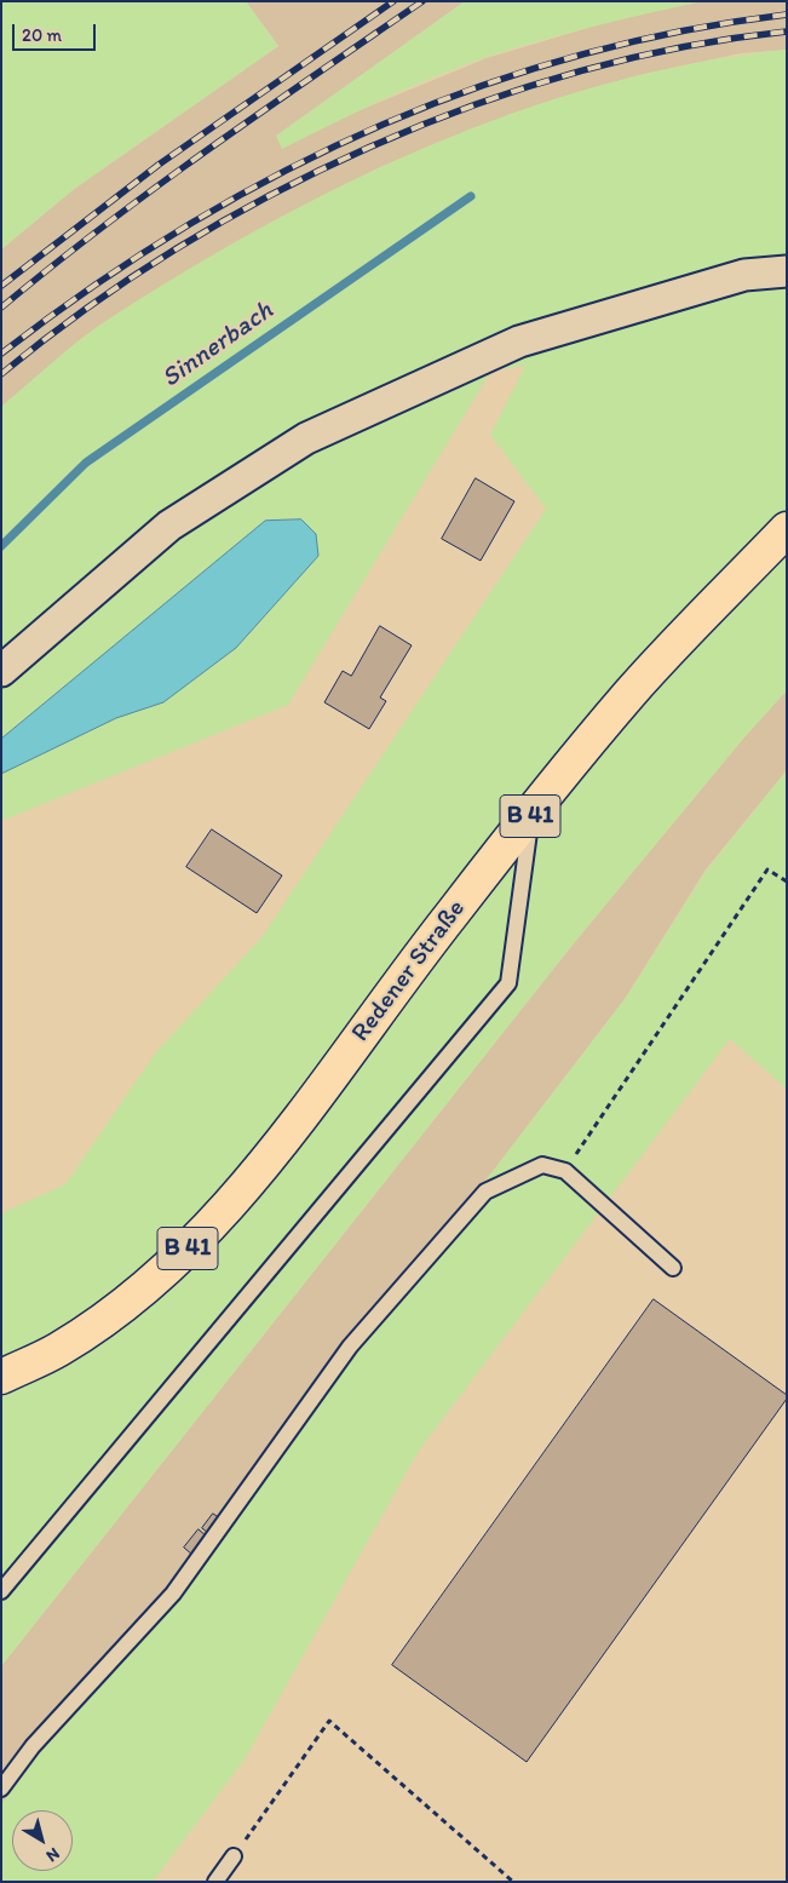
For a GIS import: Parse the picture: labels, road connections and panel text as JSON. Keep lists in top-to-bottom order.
{
  "streets": {
    "main road": ["B 41", "Redener Straße"]
  },
  "crossings": [
    ["B 41", "Redener Straße"]
  ],
  "water": ["Sinnerbach"],
  "scale_bar": "20 m",
  "north": "bottom right"
}
